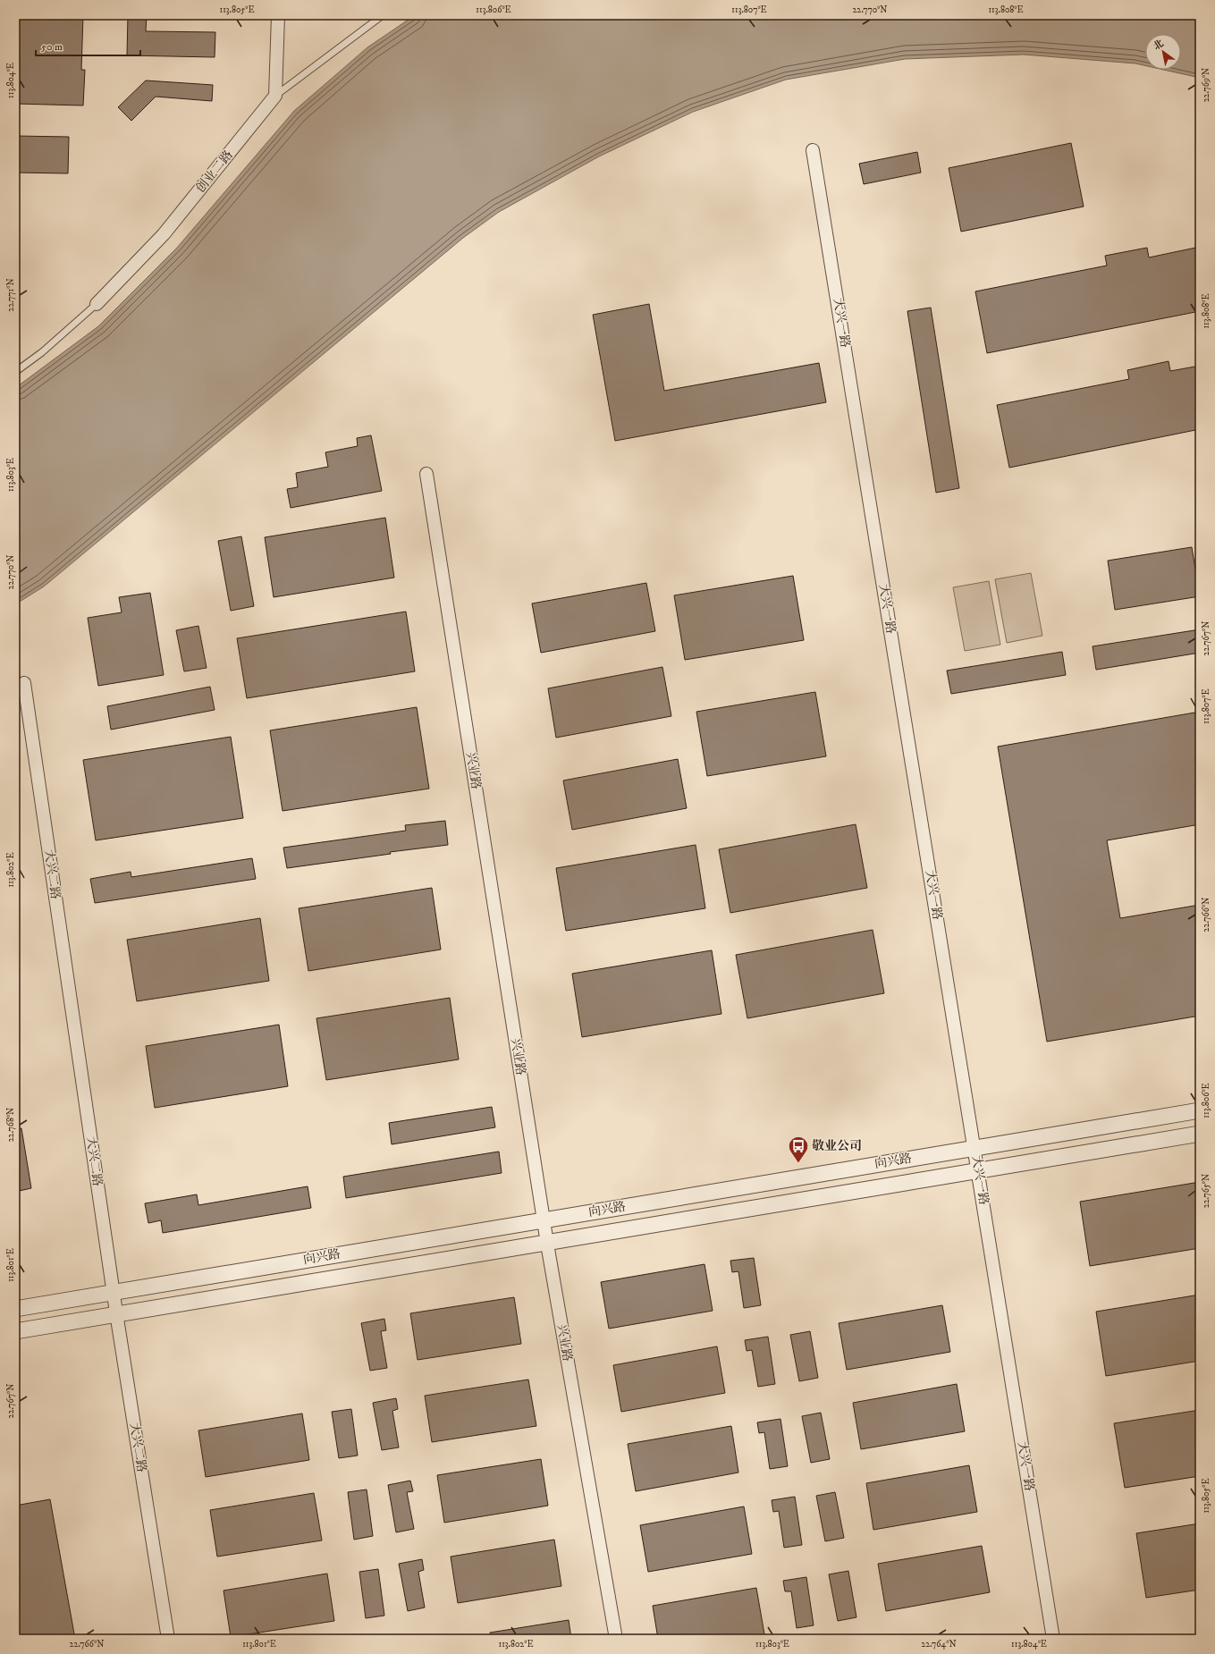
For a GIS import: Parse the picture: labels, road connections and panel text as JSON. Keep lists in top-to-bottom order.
{
  "streets": {
    "street": [
      "创业二路",
      "大兴一路",
      "兴业路",
      "大兴二路",
      "向兴路"
    ]
  },
  "crossings": [
    ["大兴一路", "向兴路"],
    ["兴业路", "向兴路"],
    ["大兴二路", "向兴路"]
  ],
  "places": {
    "bus stop": ["敬业公司"]
  },
  "scale_bar": "50 m",
  "north": "top left",
  "coordinates": [
    "113.805°E",
    "113.806°E",
    "113.807°E",
    "22.770°N",
    "113.808°E",
    "113.804°E",
    "22.769°N",
    "22.771°N",
    "113.803°E",
    "22.767°N",
    "113.802°E",
    "22.766°N",
    "22.768°N",
    "22.765°N",
    "113.801°E",
    "22.764°N"
  ]
}
